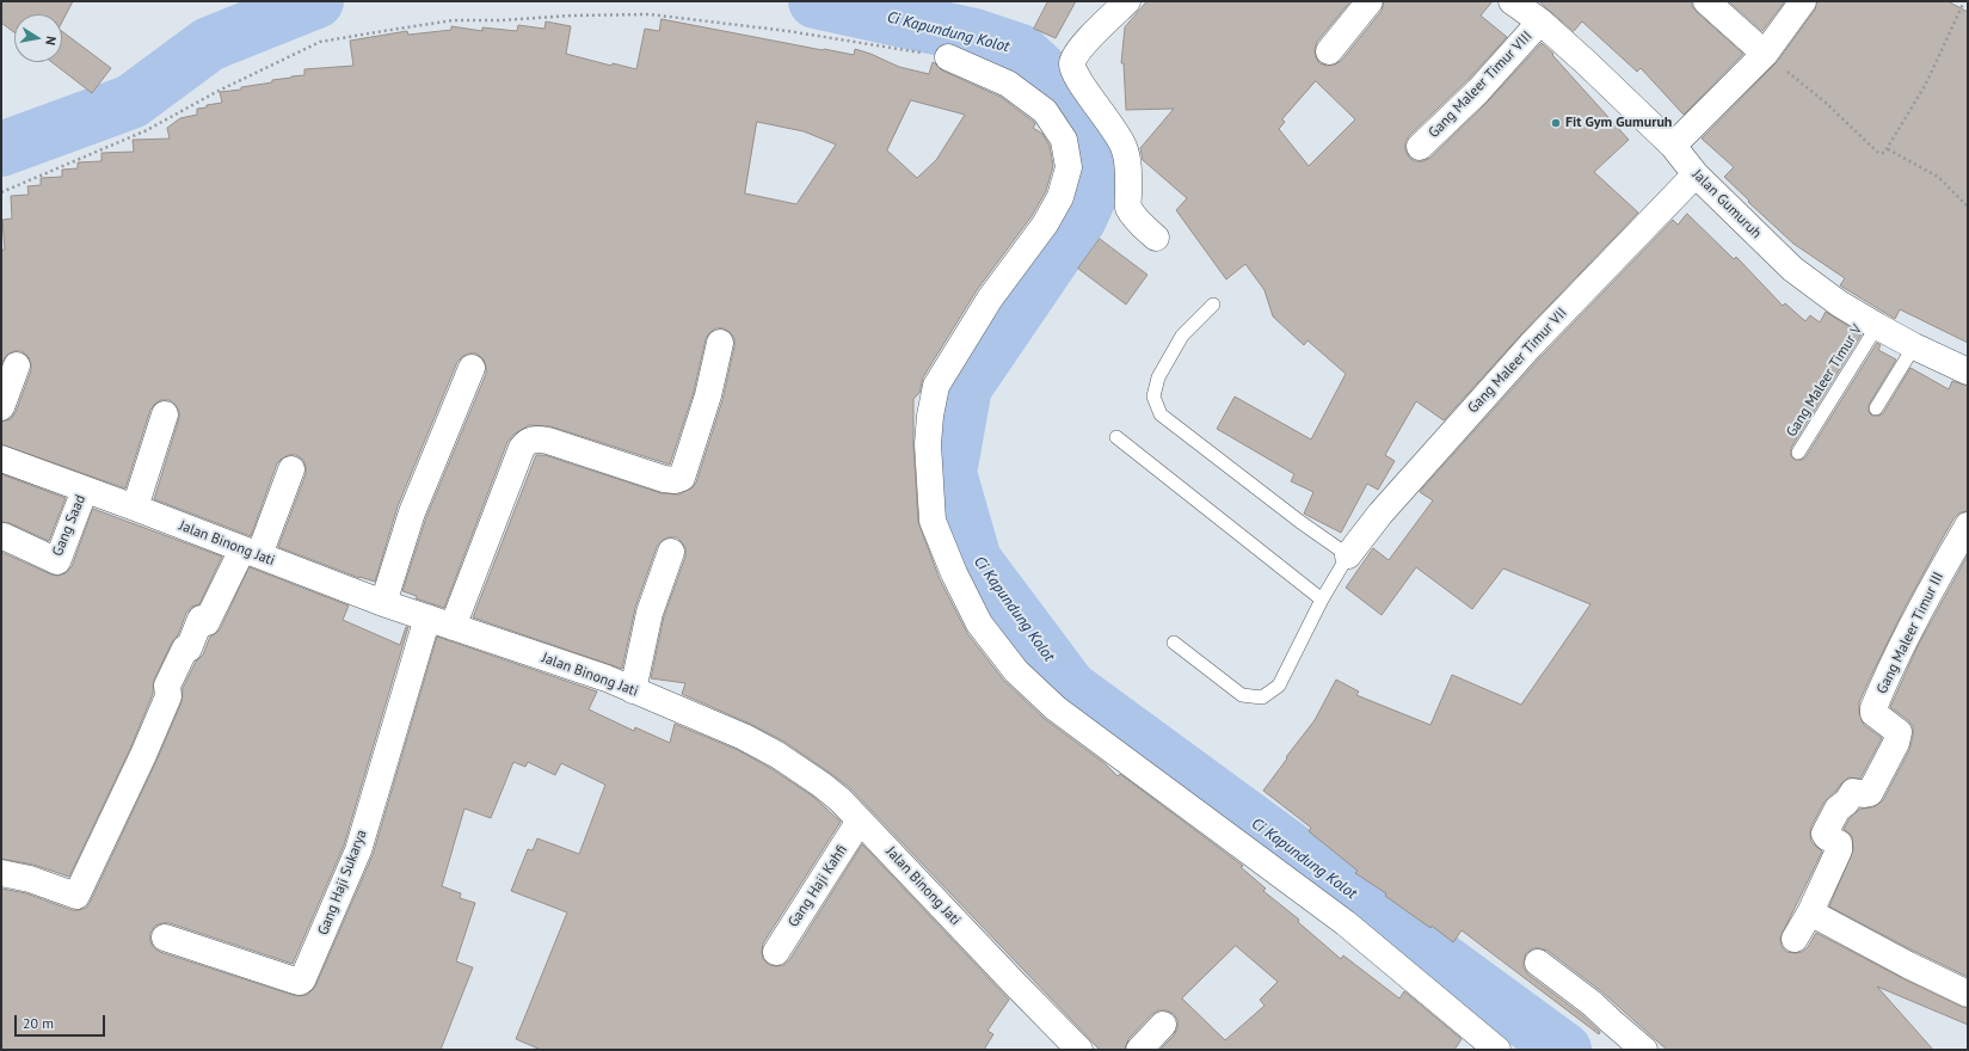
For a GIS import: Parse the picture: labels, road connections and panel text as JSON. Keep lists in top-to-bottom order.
{
  "streets": {
    "street": [
      "Gang Maleer Timur VIII",
      "Jalan Gumuruh",
      "Gang Maleer Timur VII",
      "Gang Saad",
      "Jalan Binong Jati",
      "Gang Maleer Timur III",
      "Gang Haji Sukarya",
      "Gang Haji Kahfi"
    ],
    "lane": ["Gang Maleer Timur V"]
  },
  "crossings": [
    ["Gang Maleer Timur VIII", "Jalan Gumuruh"],
    ["Jalan Gumuruh", "Gang Maleer Timur VII"],
    ["Jalan Gumuruh", "Gang Maleer Timur V"],
    ["Gang Saad", "Jalan Binong Jati"],
    ["Jalan Binong Jati", "Gang Haji Sukarya"],
    ["Jalan Binong Jati", "Gang Haji Kahfi"]
  ],
  "water": ["Ci Kapundung Kolot"],
  "places": ["Fit Gym Gumuruh"],
  "scale_bar": "20 m",
  "north": "right"
}
